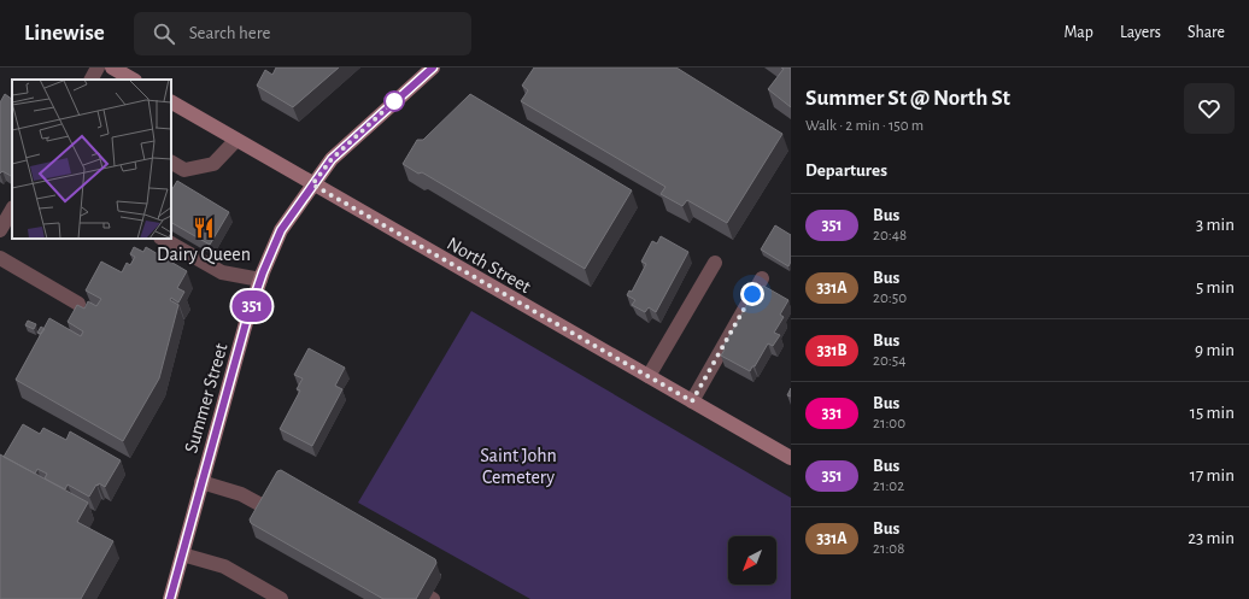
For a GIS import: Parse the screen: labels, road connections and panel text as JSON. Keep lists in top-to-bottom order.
{
  "streets": {
    "street": ["North Street", "Summer Street"]
  },
  "crossings": [
    ["North Street", "Summer Street"]
  ],
  "parks": ["Saint John Cemetery"],
  "places": {
    "restaurant": ["Dairy Queen"]
  },
  "lines": ["bus line 351"],
  "north": "bottom left",
  "page": {
    "header": "Linewise",
    "search": "Search here",
    "nav": ["Map", "Layers", "Share"],
    "on_map": "351",
    "heading": [
      ["Summer St @ North St", "Walk · 2 min · 150 m"],
      "Departures"
    ],
    "list": [
      {
        "mark": "351",
        "name": "Bus",
        "note": "20:48",
        "value": "3 min"
      },
      {
        "mark": "331A",
        "name": "Bus",
        "note": "20:50",
        "value": "5 min"
      },
      {
        "mark": "331B",
        "name": "Bus",
        "note": "20:54",
        "value": "9 min"
      },
      {
        "mark": "331",
        "name": "Bus",
        "note": "21:00",
        "value": "15 min"
      },
      {
        "mark": "351",
        "name": "Bus",
        "note": "21:02",
        "value": "17 min"
      },
      {
        "mark": "331A",
        "name": "Bus",
        "note": "21:08",
        "value": "23 min"
      }
    ]
  }
}
